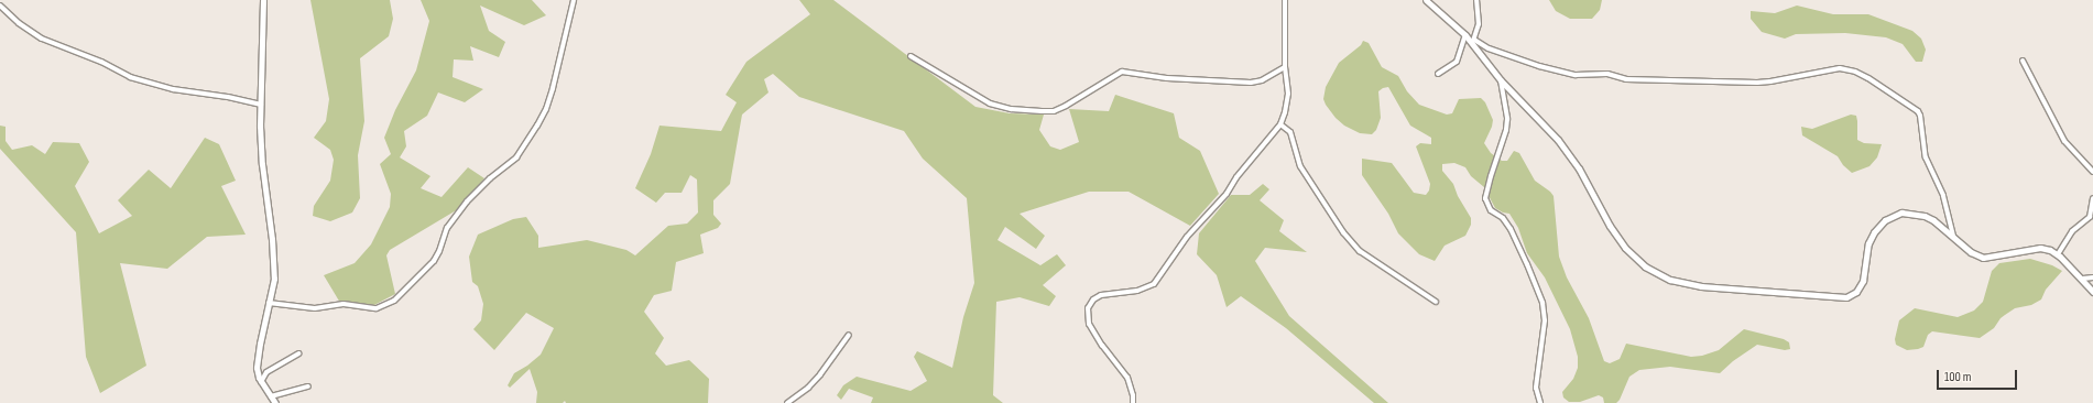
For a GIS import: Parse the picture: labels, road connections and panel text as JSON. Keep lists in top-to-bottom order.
{
  "scale_bar": "100 m"
}
